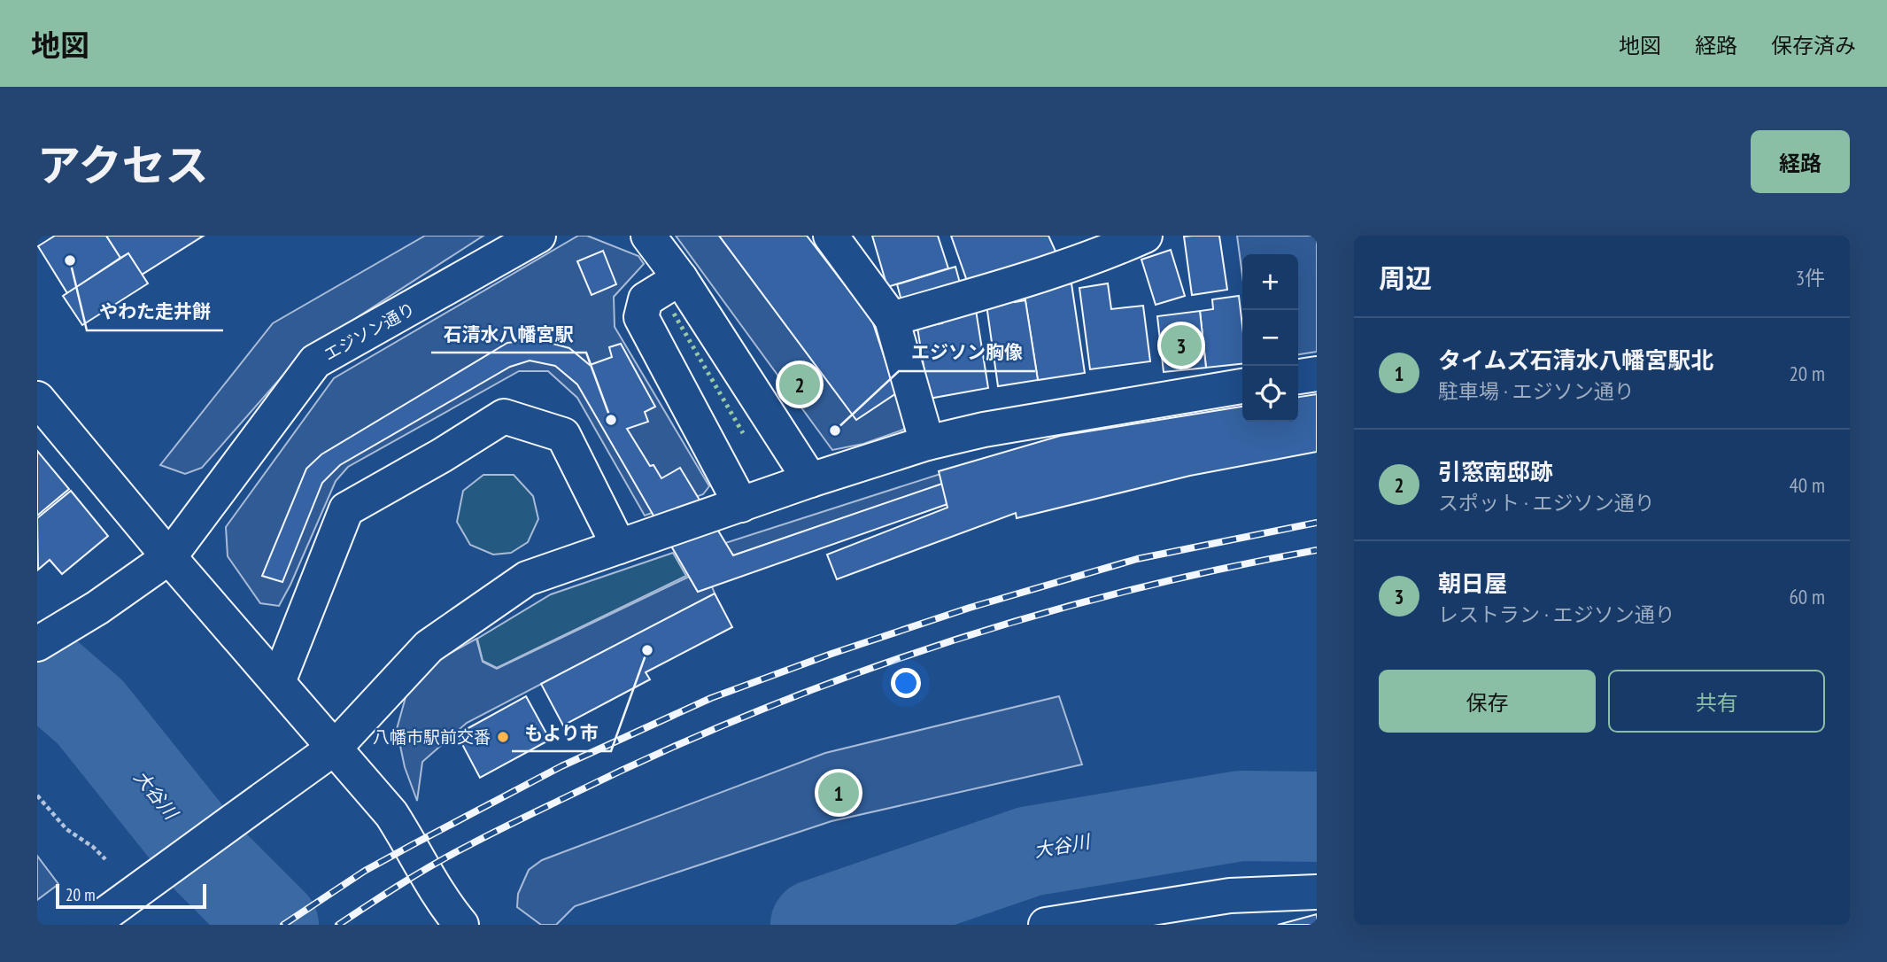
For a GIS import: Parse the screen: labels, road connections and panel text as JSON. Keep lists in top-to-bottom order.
{
  "streets": {
    "street": ["エジソン通り"]
  },
  "water": ["大谷川"],
  "places": [
    "やわた走井餅",
    "石清水八幡宮駅",
    "エジソン胸像",
    "もより市",
    "八幡市駅前交番"
  ],
  "scale_bar": "20 m",
  "page": {
    "header": "地図",
    "nav": ["地図", "経路", "保存済み"],
    "title": "アクセス",
    "buttons": [
      "経路",
      ["保存", "共有"]
    ],
    "heading": ["周辺", "3件"],
    "map_buttons": ["+", "−"],
    "list": [
      {
        "mark": "1",
        "name": "タイムズ石清水八幡宮駅北",
        "note": "駐車場 · エジソン通り",
        "value": "20 m"
      },
      {
        "mark": "2",
        "name": "引窓南邸跡",
        "note": "スポット · エジソン通り",
        "value": "40 m"
      },
      {
        "mark": "3",
        "name": "朝日屋",
        "note": "レストラン · エジソン通り",
        "value": "60 m"
      }
    ],
    "pins": ["3", "2", "1"],
    "scale": "20 m"
  }
}
